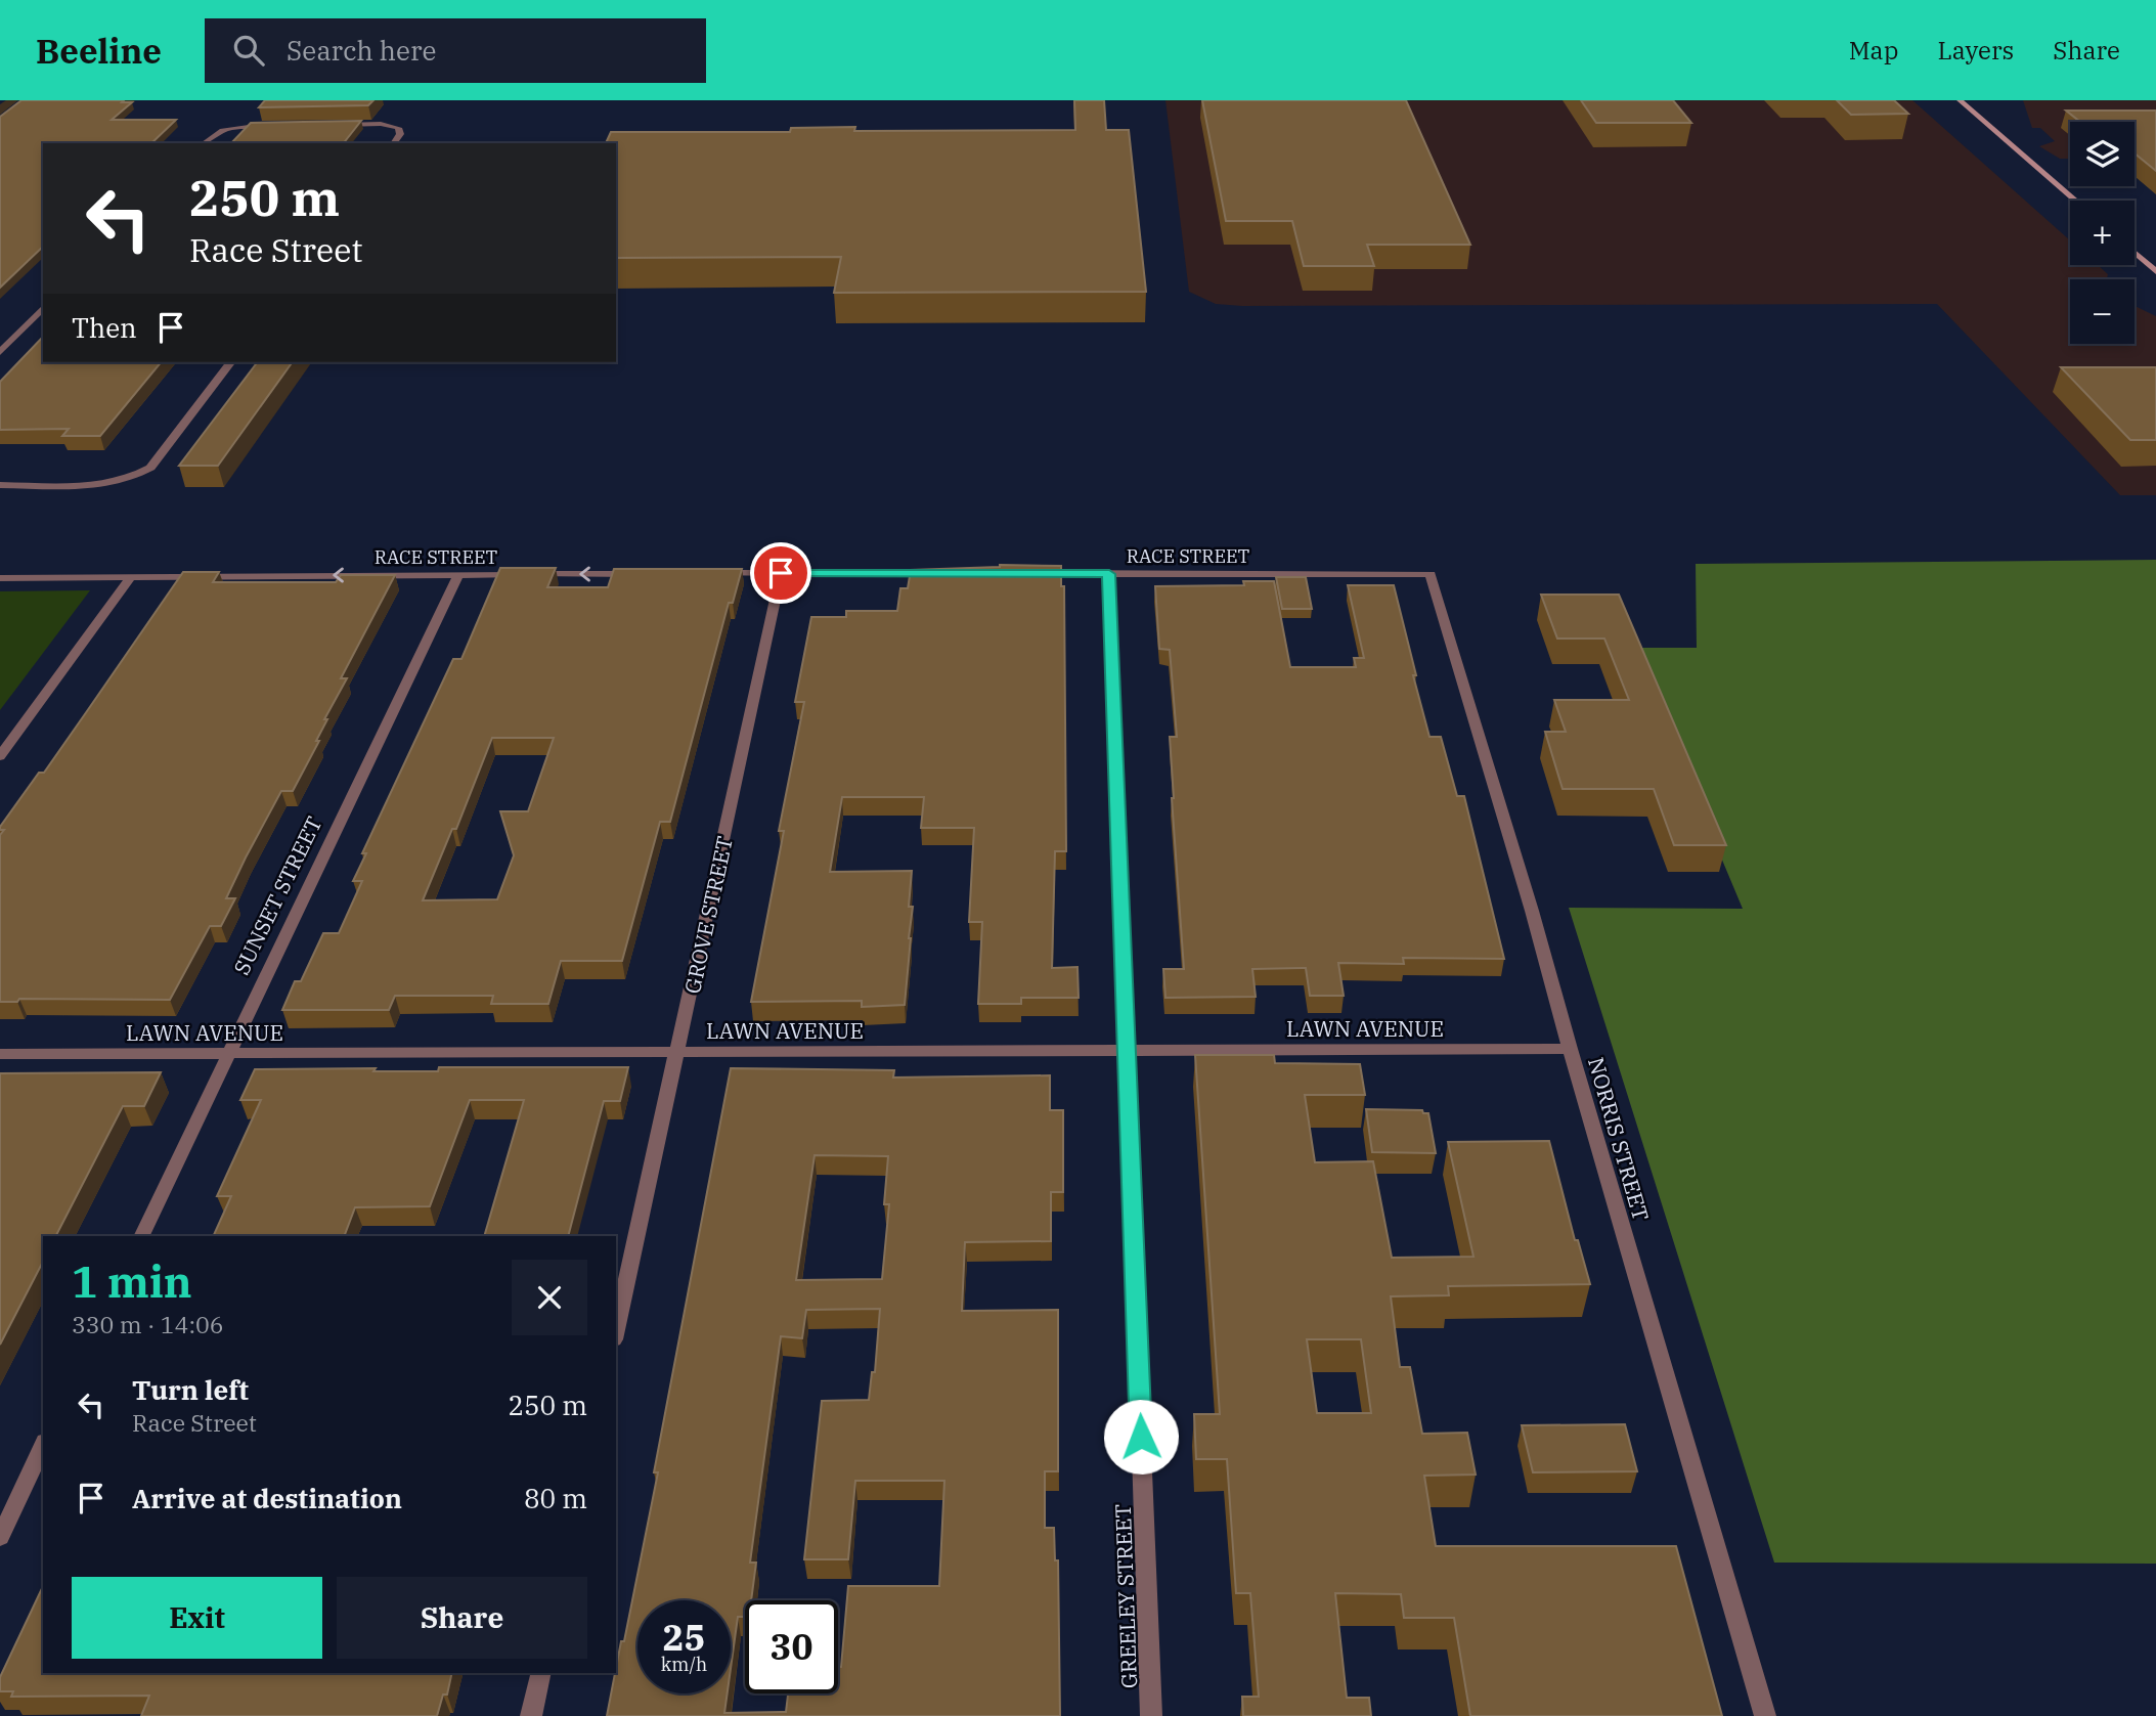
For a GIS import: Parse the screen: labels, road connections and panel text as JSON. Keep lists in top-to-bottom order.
{
  "streets": {
    "street": [
      "RACE STREET",
      "SUNSET STREET",
      "GROVE STREET",
      "LAWN AVENUE",
      "NORRIS STREET",
      "GREELEY STREET"
    ]
  },
  "crossings": [
    ["RACE STREET", "SUNSET STREET"],
    ["RACE STREET", "NORRIS STREET"],
    ["RACE STREET", "GREELEY STREET"],
    ["SUNSET STREET", "LAWN AVENUE"],
    ["GROVE STREET", "LAWN AVENUE"],
    ["LAWN AVENUE", "NORRIS STREET"],
    ["LAWN AVENUE", "GREELEY STREET"]
  ],
  "one_way": ["RACE STREET"],
  "page": {
    "header": "Beeline",
    "search": "Search here",
    "nav": ["Map", "Layers", "Share"],
    "map_buttons": ["+", "−"],
    "turn": ["250 m", "Race Street"],
    "then": "Then",
    "heading": ["1 min", "330 m · 14:06"],
    "list": [
      {
        "name": "Turn left",
        "note": "Race Street",
        "value": "250 m"
      },
      {
        "name": "Arrive at destination",
        "value": "80 m"
      }
    ],
    "buttons": ["Exit", "Share"],
    "speed": "25 km/h",
    "limit": "30"
  }
}
